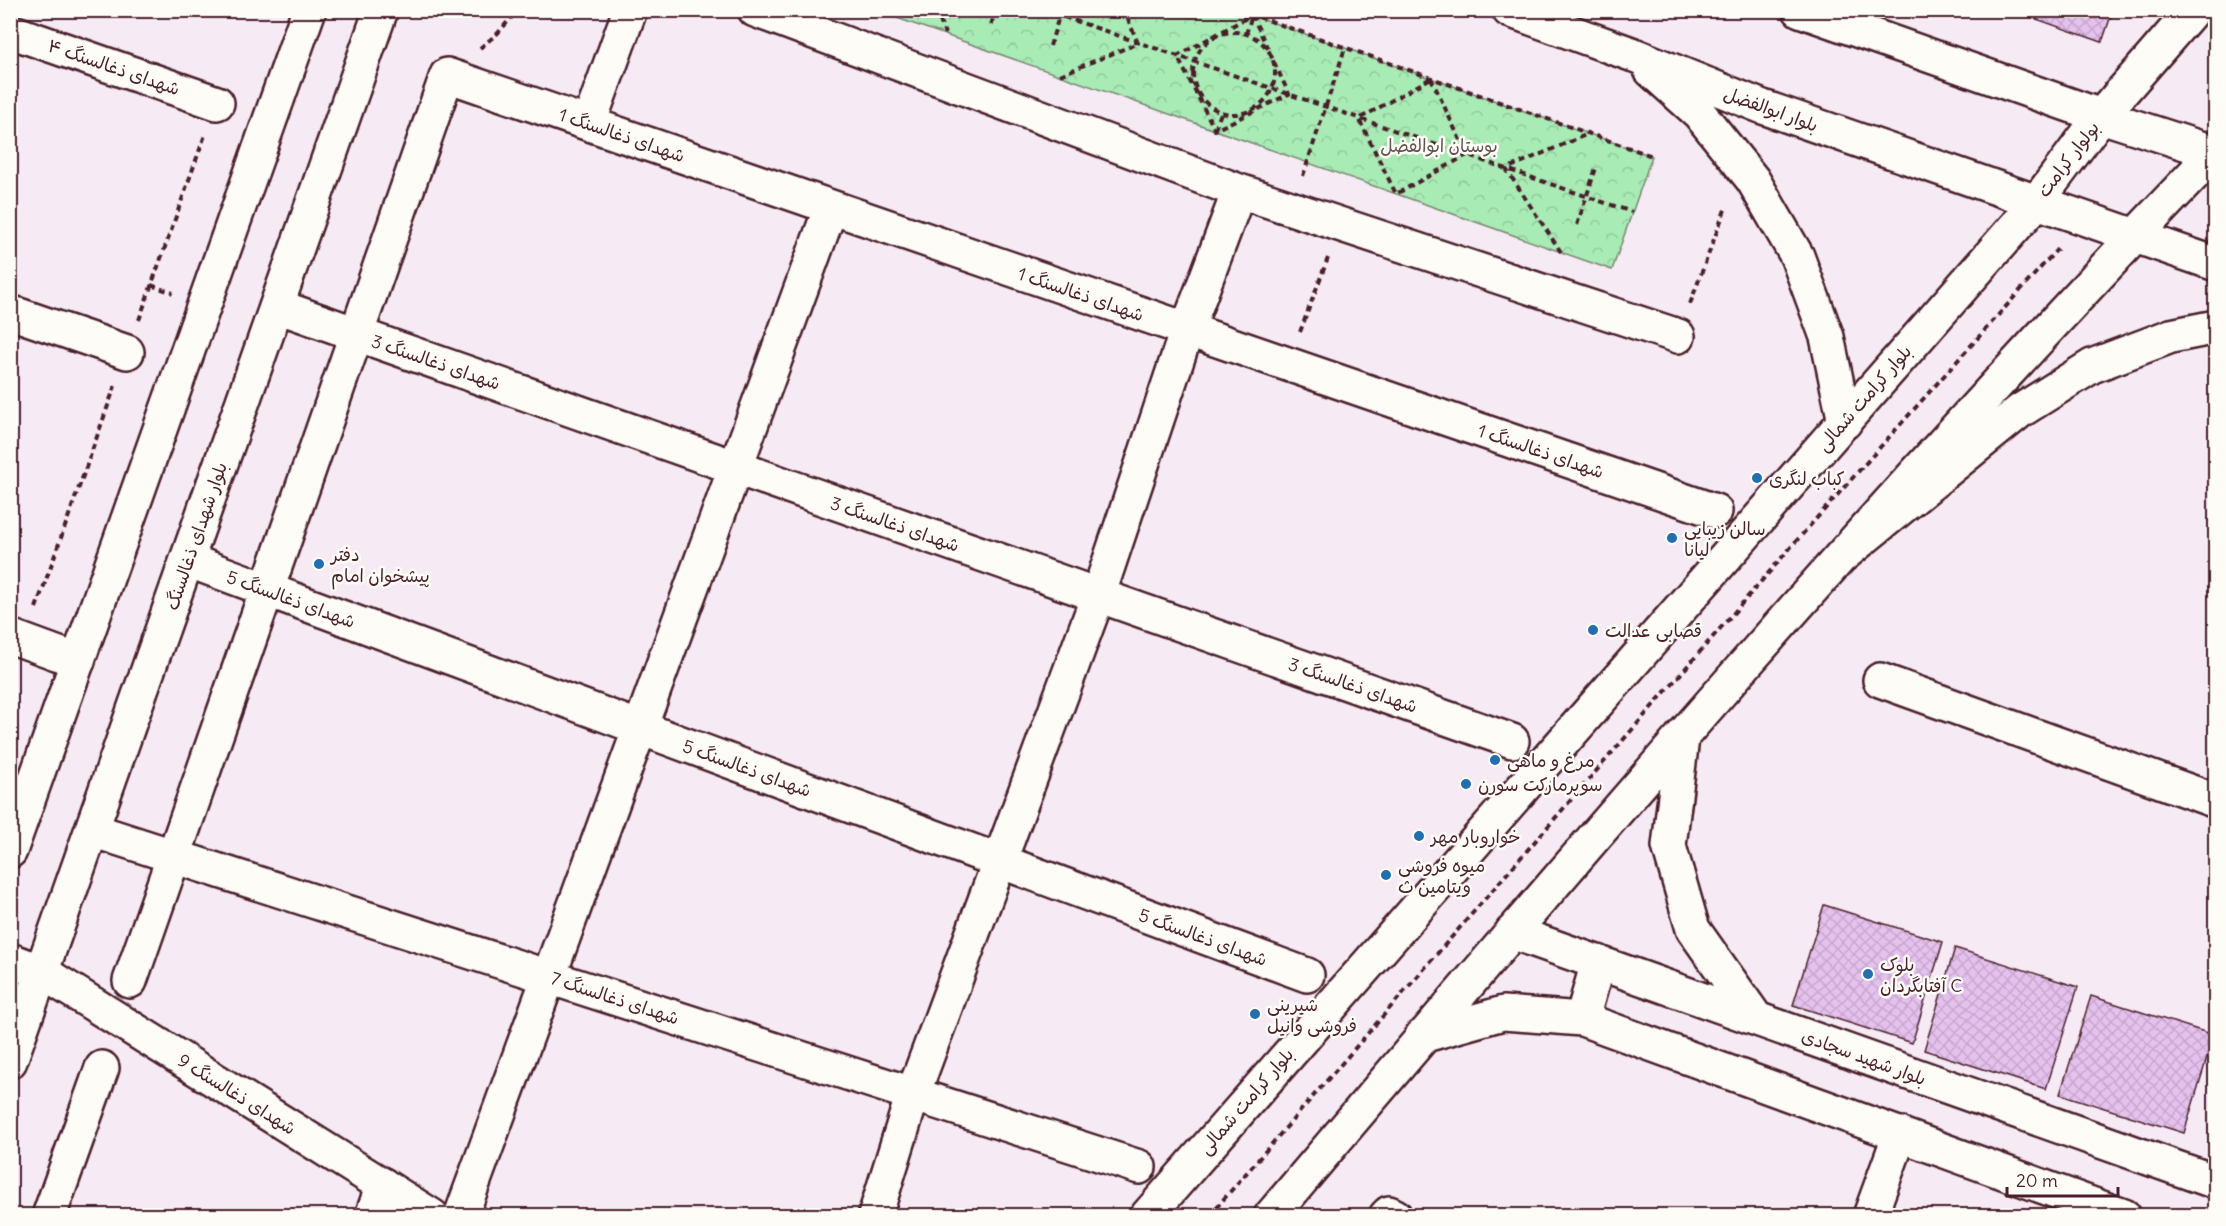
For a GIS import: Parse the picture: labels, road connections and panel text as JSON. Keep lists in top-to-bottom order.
{
  "streets": {
    "street": [
      "شهدای ذغالسنگ ۴",
      "بلوار ابوالفضل",
      "شهدای ذغالسنگ 1",
      "بولوار کرامت",
      "شهدای ذغالسنگ 3",
      "بلوار کرامت شمالی",
      "بلوار شهدای ذغالسنگ",
      "شهدای ذغالسنگ 5",
      "شهدای ذغالسنگ 7",
      "بلوار شهید سجادی",
      "شهدای ذغالسنگ 9"
    ]
  },
  "crossings": [
    ["بلوار ابوالفضل", "بولوار کرامت"],
    ["بلوار ابوالفضل", "بلوار کرامت شمالی"],
    ["بولوار کرامت", "بلوار کرامت شمالی"],
    ["شهدای ذغالسنگ 3", "بلوار شهدای ذغالسنگ"],
    ["بلوار شهدای ذغالسنگ", "شهدای ذغالسنگ 5"],
    ["بلوار شهدای ذغالسنگ", "شهدای ذغالسنگ 7"],
    ["بلوار شهدای ذغالسنگ", "شهدای ذغالسنگ 9"]
  ],
  "parks": ["بوستان ابوالفضل"],
  "places": [
    "کباب لنگری",
    "سالن زیبایی لیانا",
    "دفتر پیشخوان امام",
    "قصابی عدالت",
    "مرغ و ماهی",
    "سوپرمارکت سورن",
    "خواروبار مهر",
    "میوه فروشی ویتامین ث",
    "بلوک آفتابگردان C",
    "شیرینی فروشی وانیل"
  ],
  "scale_bar": "20 m"
}
